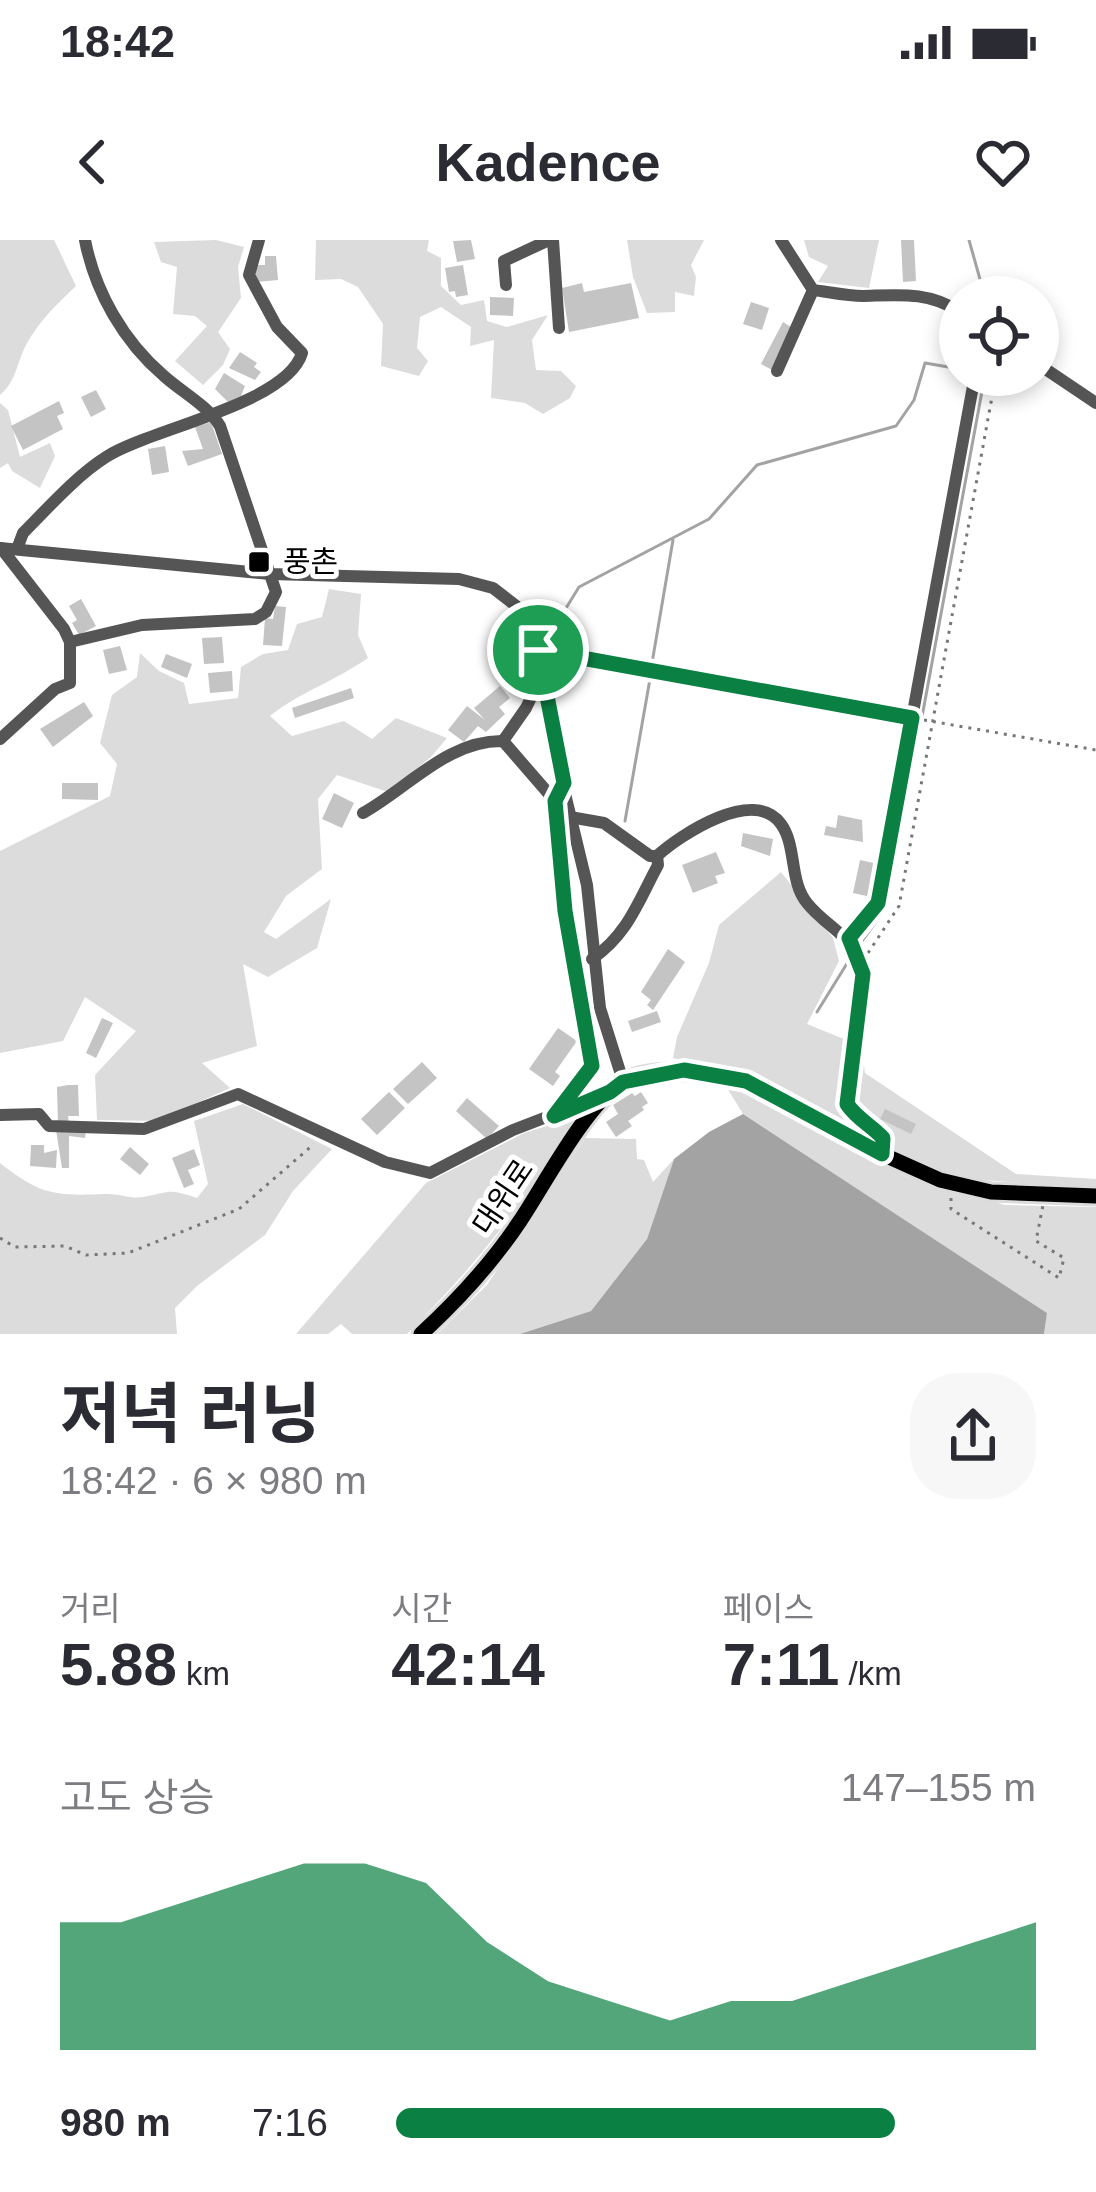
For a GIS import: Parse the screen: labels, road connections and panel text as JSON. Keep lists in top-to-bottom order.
{
  "streets": {
    "main road": ["대위로"]
  },
  "places": {
    "transit": ["풍촌"]
  },
  "page": {
    "status": "18:42",
    "header": "Kadence",
    "heading": ["저녁 러닝", "18:42 · 6 × 980 m"],
    "stats": [
      ["거리", "5.88 km"],
      ["시간", "42:14"],
      ["페이스", "7:11 /km"]
    ],
    "chart": ["고도 상승", "147–155 m"],
    "list": [
      {
        "name": "980 m",
        "note": "7:16"
      }
    ]
  }
}
